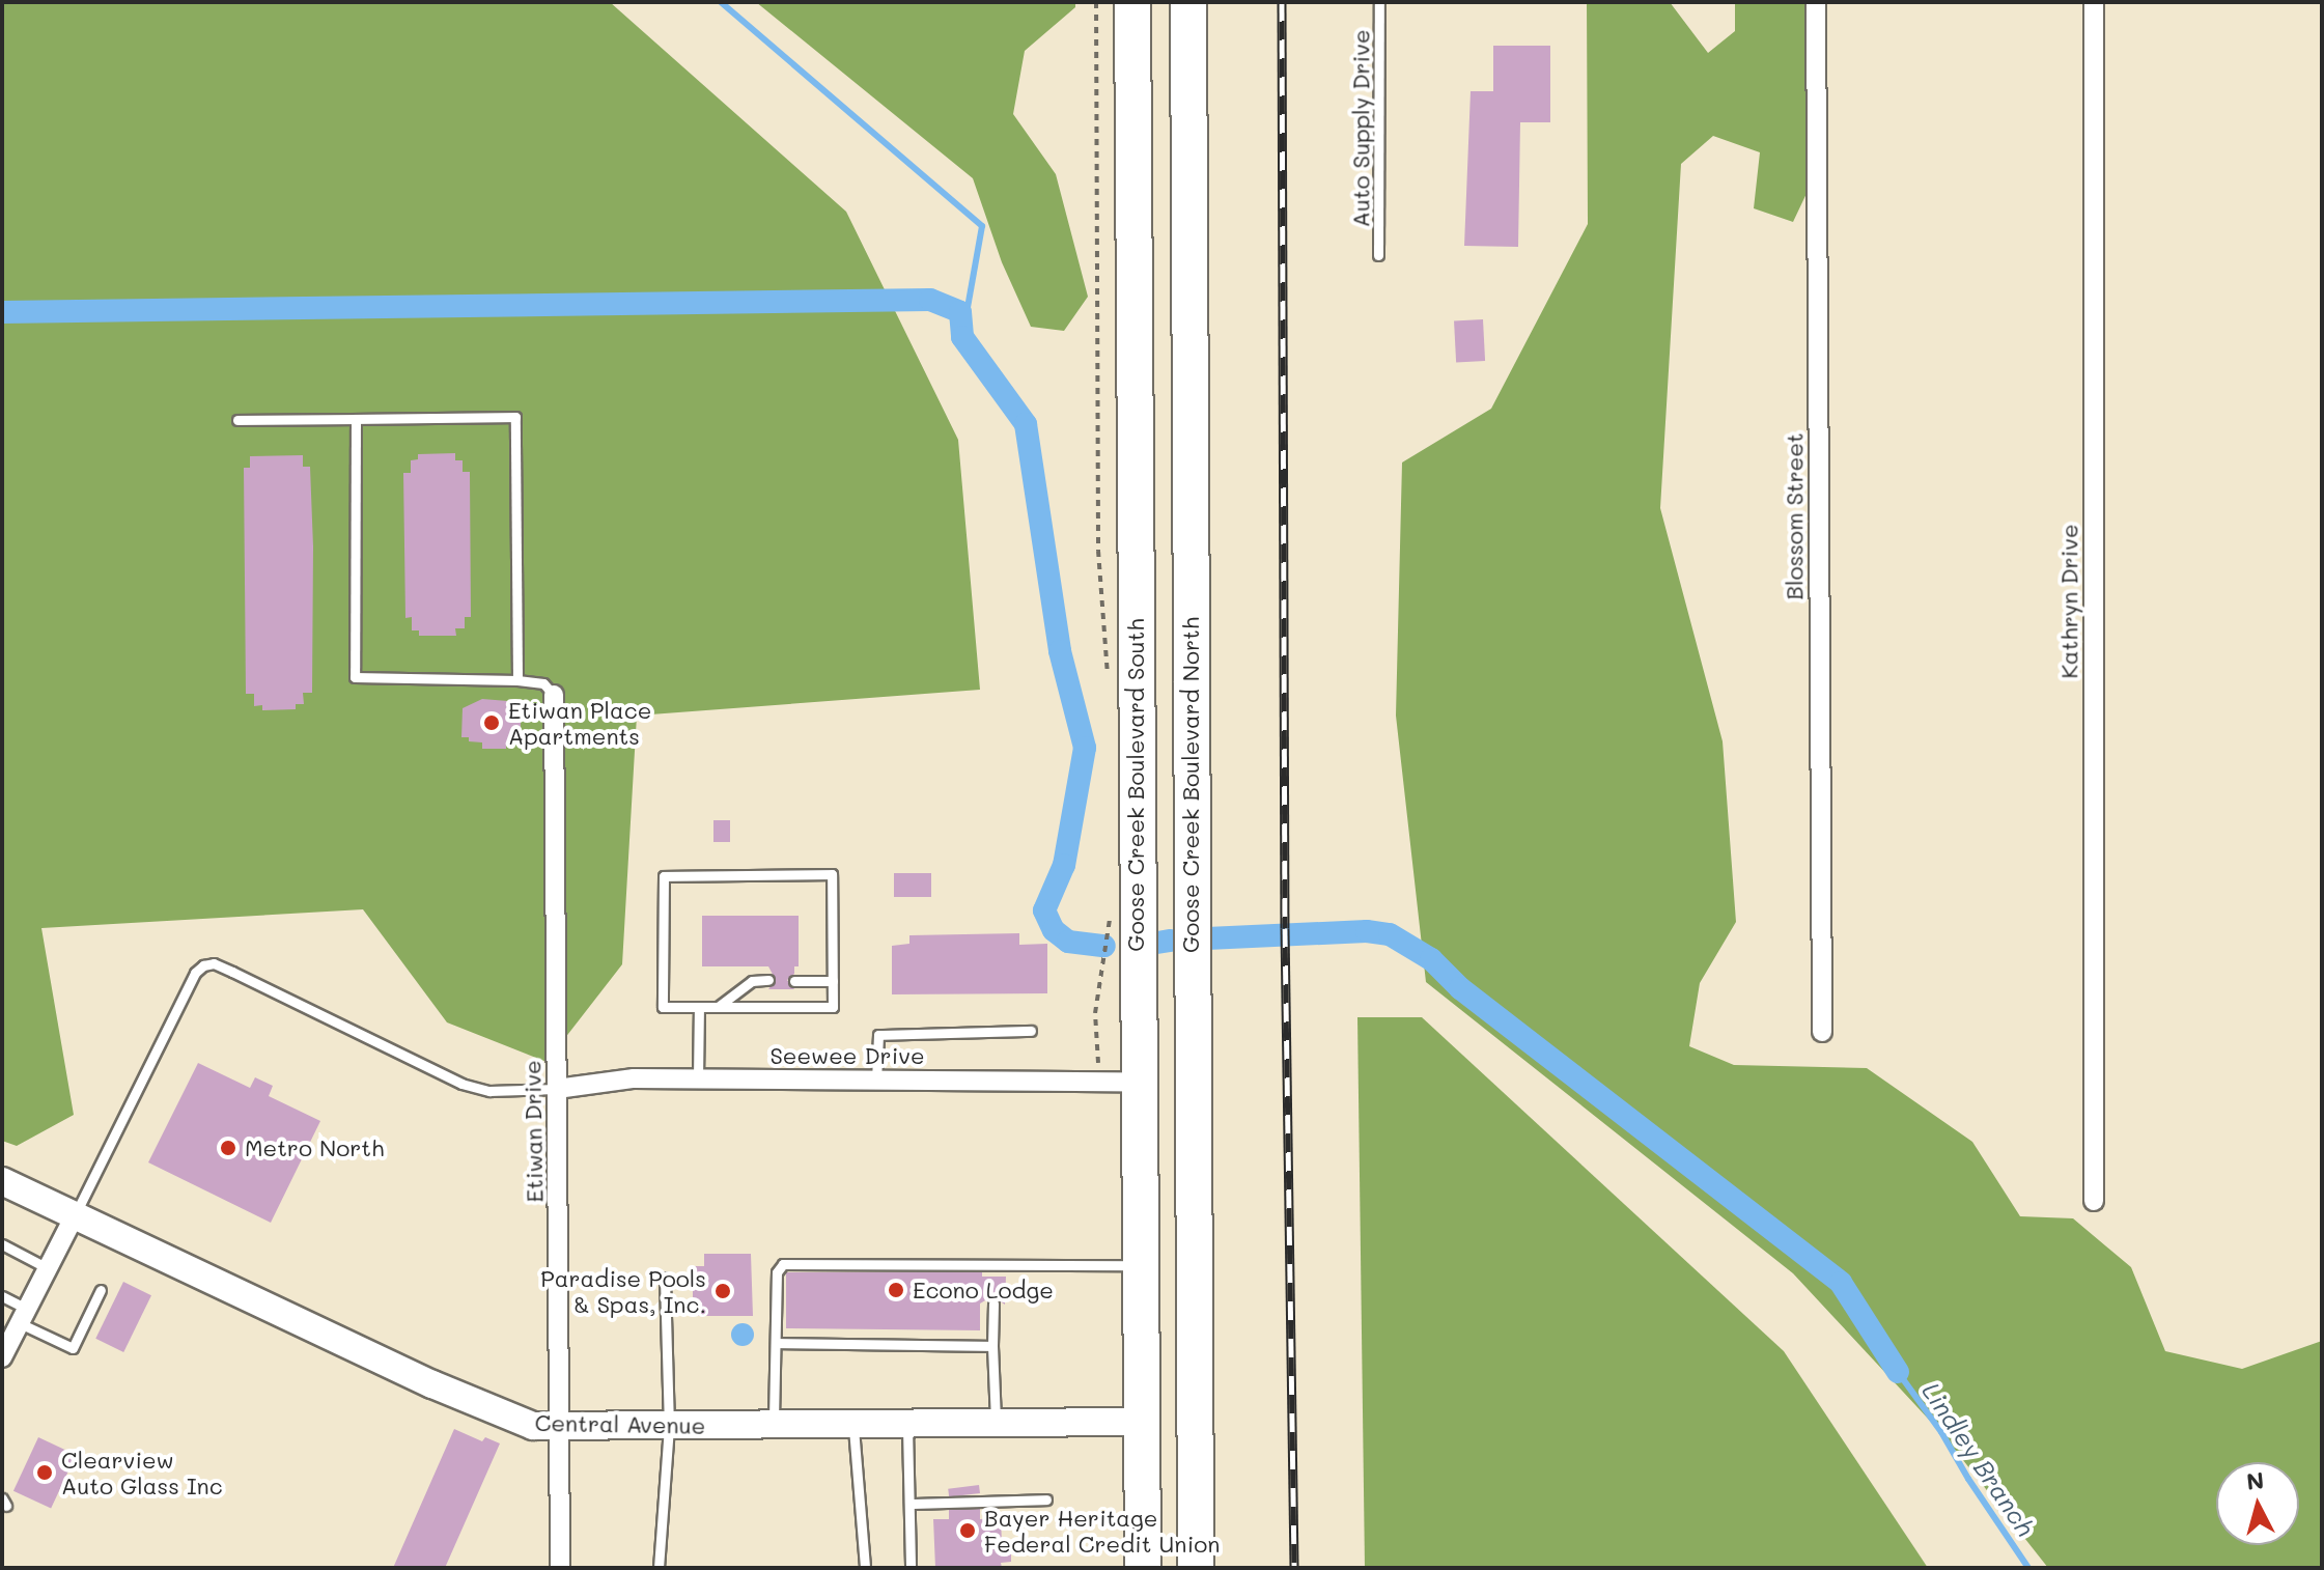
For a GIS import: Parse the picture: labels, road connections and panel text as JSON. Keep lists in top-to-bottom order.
{
  "streets": {
    "highway": ["Goose Creek Boulevard South", "Goose Creek Boulevard North"],
    "street": [
      "Blossom Street",
      "Kathryn Drive",
      "Seewee Drive",
      "Etiwan Drive",
      "Central Avenue"
    ],
    "lane": ["Auto Supply Drive"]
  },
  "crossings": [
    ["Goose Creek Boulevard South", "Seewee Drive"],
    ["Goose Creek Boulevard South", "Central Avenue"],
    ["Seewee Drive", "Etiwan Drive"],
    ["Etiwan Drive", "Central Avenue"]
  ],
  "water": ["Lindley Branch"],
  "places": [
    "Etiwan Place Apartments",
    "Metro North",
    "Econo Lodge",
    "Paradise Pools & Spas, Inc.",
    "Clearview Auto Glass Inc",
    "Bayer Heritage Federal Credit Union"
  ],
  "north": "top"
}
